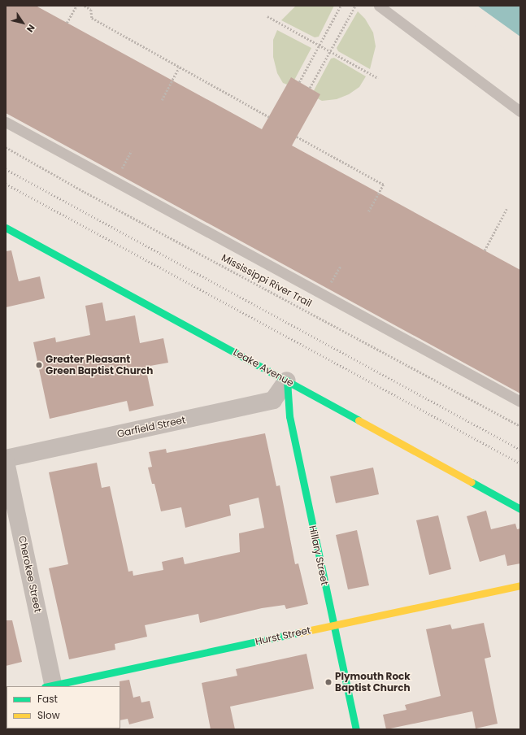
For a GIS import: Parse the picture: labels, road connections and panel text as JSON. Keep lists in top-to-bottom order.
{
  "streets": {
    "street": [
      "Leake Avenue",
      "Garfield Street",
      "Hillary Street",
      "Cherokee Street",
      "Hurst Street"
    ],
    "path": ["Mississippi River Trail"]
  },
  "crossings": [
    ["Leake Avenue", "Garfield Street"],
    ["Leake Avenue", "Hillary Street"],
    ["Garfield Street", "Hillary Street"],
    ["Hillary Street", "Hurst Street"],
    ["Cherokee Street", "Hurst Street"]
  ],
  "places": ["Greater Pleasant Green Baptist Church", "Plymouth Rock Baptist Church"],
  "legend": ["Fast", "Slow"],
  "north": "bottom right"
}
